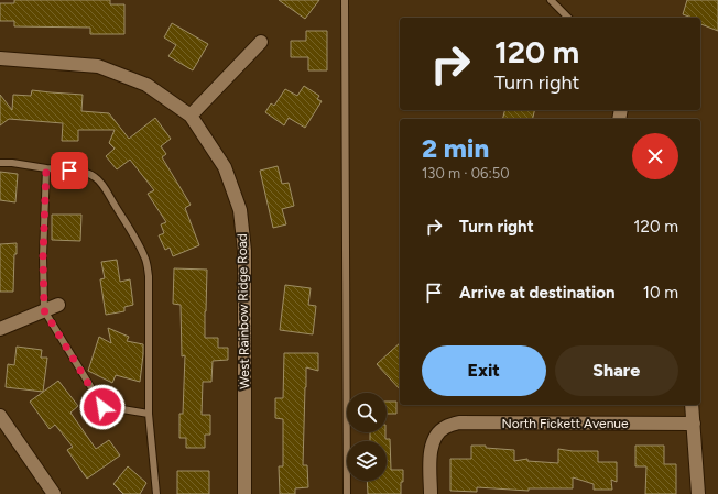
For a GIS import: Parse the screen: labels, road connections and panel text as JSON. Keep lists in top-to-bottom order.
{
  "streets": {
    "street": ["West Rainbow Ridge Road", "North Fickett Avenue"]
  },
  "page": {
    "turn": ["120 m", "Turn right"],
    "heading": ["2 min", "130 m · 06:50"],
    "list": [
      {
        "name": "Turn right",
        "value": "120 m"
      },
      {
        "name": "Arrive at destination",
        "value": "10 m"
      }
    ],
    "buttons": ["Exit", "Share"]
  }
}
